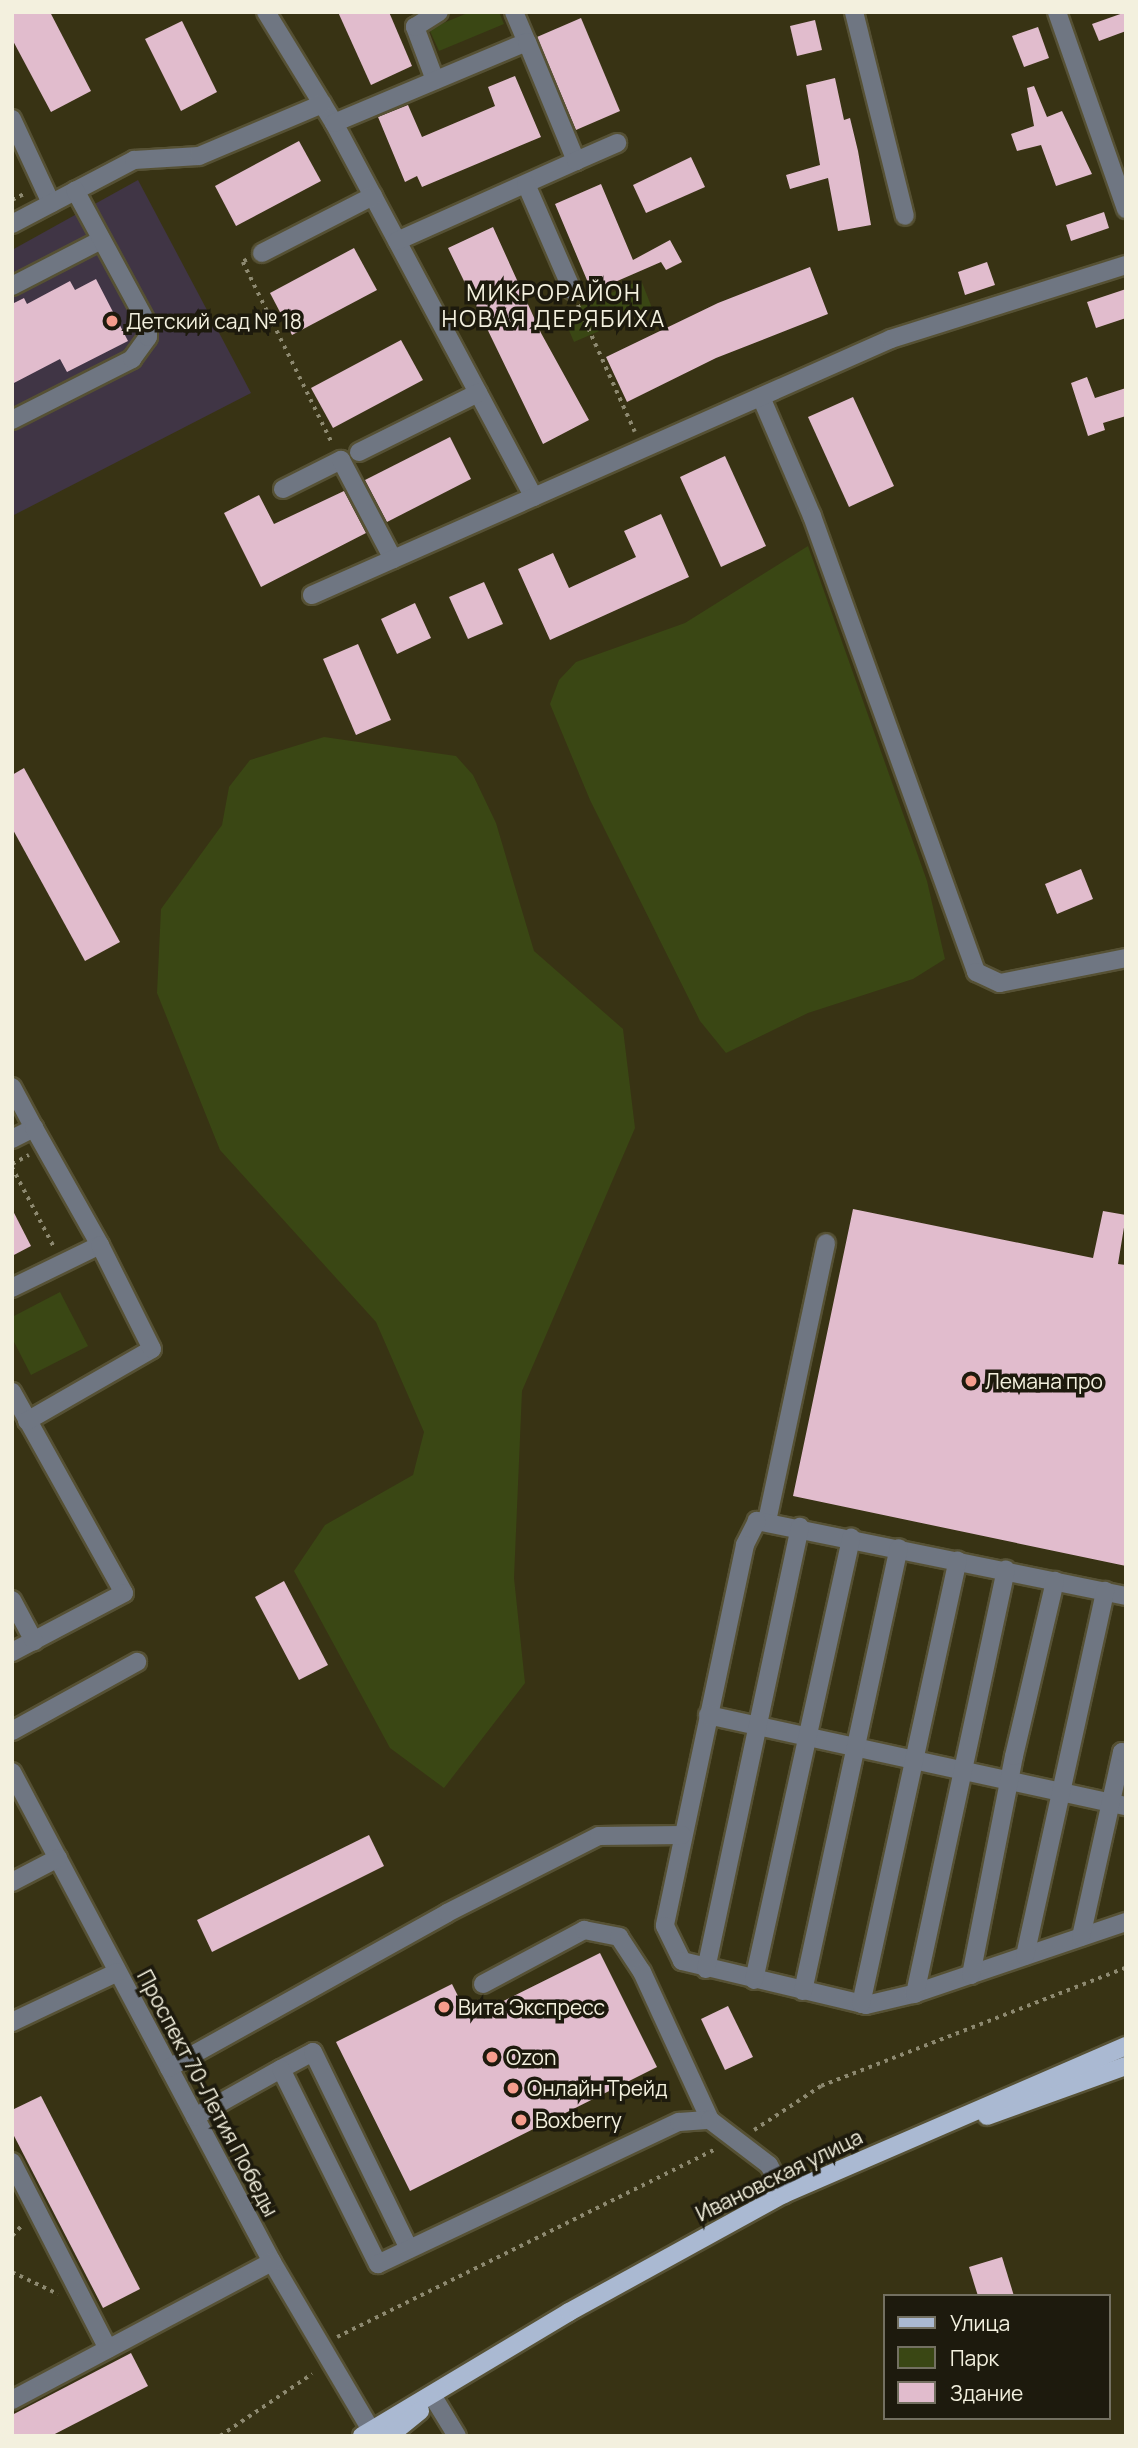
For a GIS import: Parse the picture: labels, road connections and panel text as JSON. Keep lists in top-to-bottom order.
{
  "streets": {
    "main road": ["Ивановская улица"],
    "street": ["Проспект 70-Летия Победы"]
  },
  "districts": ["МИКРОРАЙОН НОВАЯ ДЕРЯБИХА"],
  "places": [
    "Детский сад № 18",
    "Лемана про",
    "Вита Экспресс",
    "Ozon",
    "Онлайн Трейд",
    "Boxberry"
  ],
  "legend": ["Улица", "Парк", "Здание"]
}
